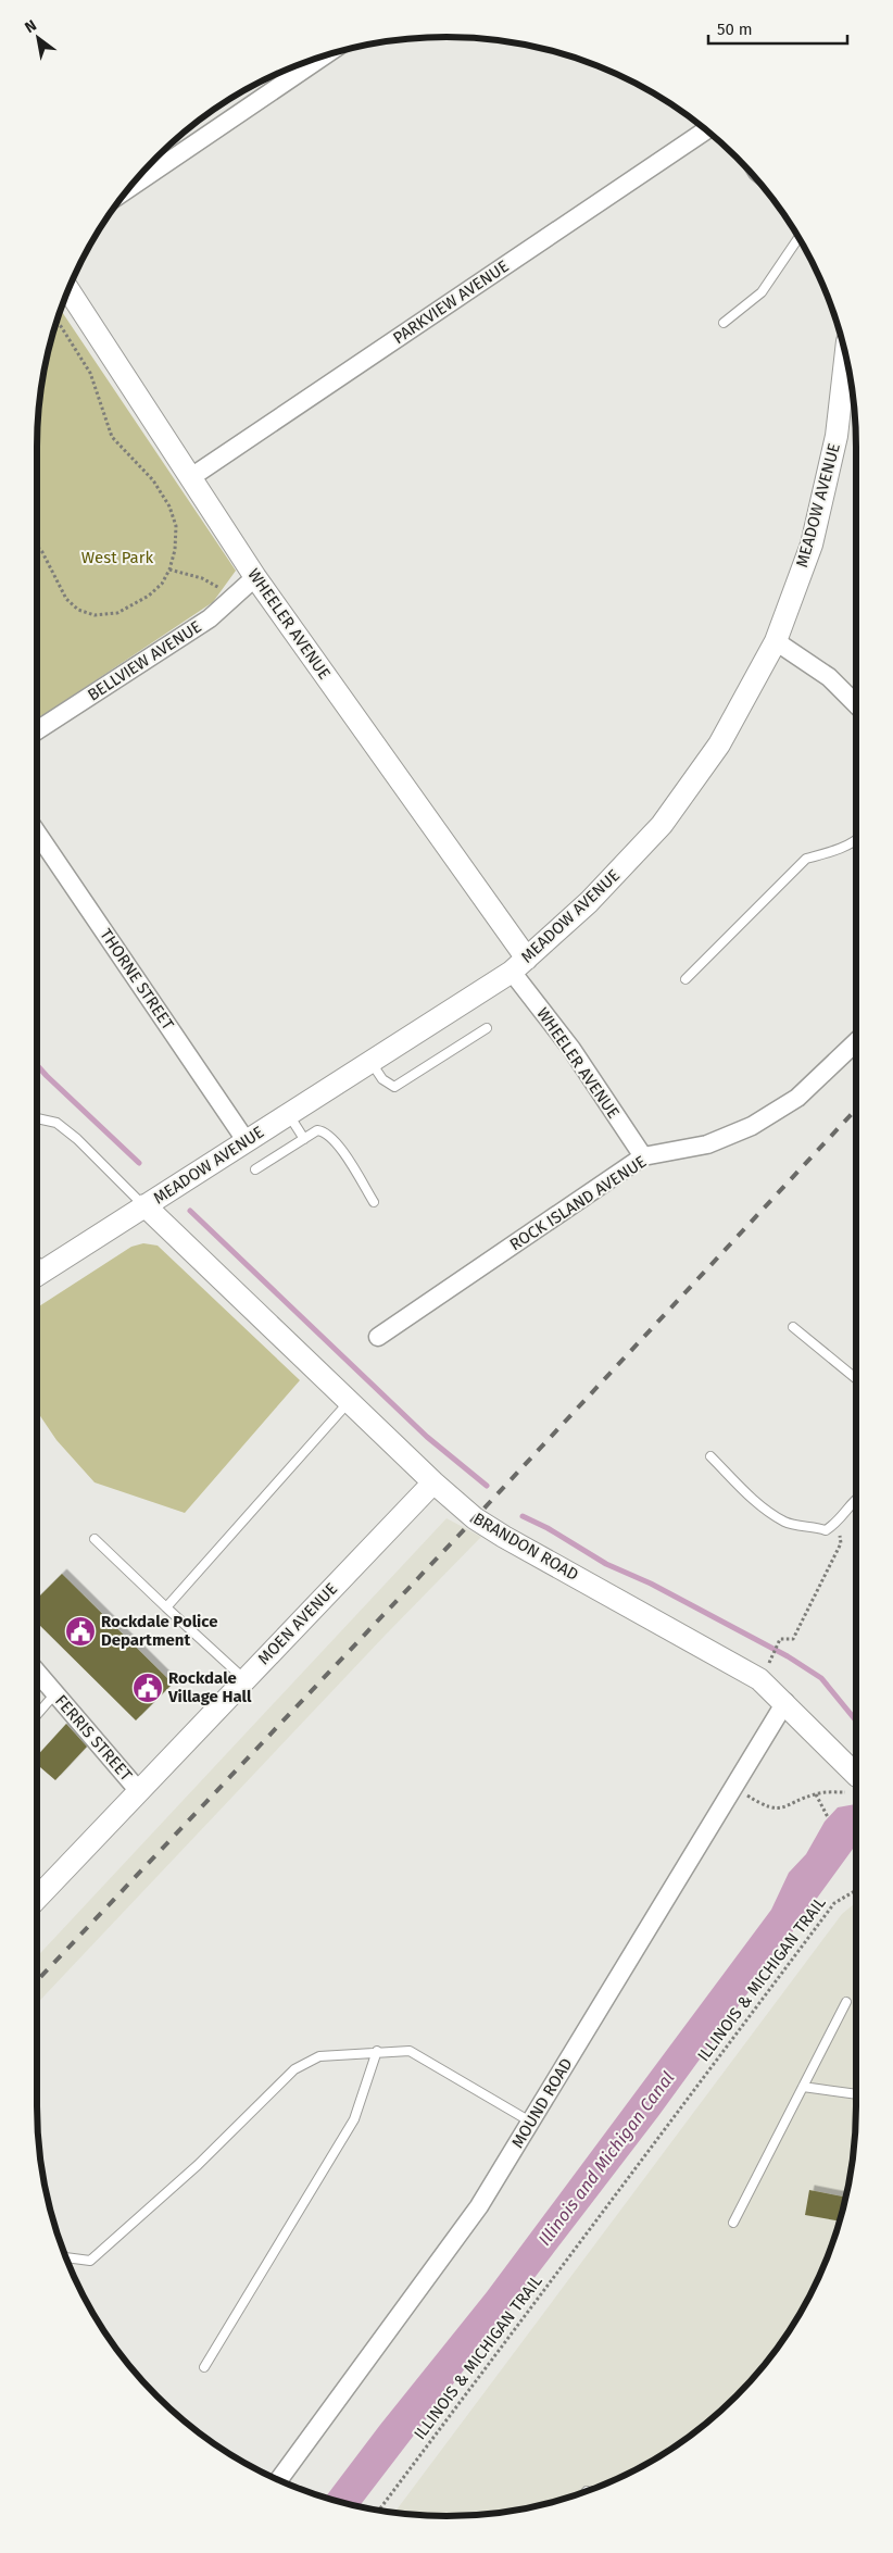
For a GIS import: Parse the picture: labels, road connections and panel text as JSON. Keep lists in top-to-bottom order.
{
  "streets": {
    "street": [
      "PARKVIEW AVENUE",
      "MEADOW AVENUE",
      "WHEELER AVENUE",
      "BELLVIEW AVENUE",
      "THORNE STREET",
      "ROCK ISLAND AVENUE",
      "BRANDON ROAD",
      "MOEN AVENUE",
      "FERRIS STREET",
      "MOUND ROAD"
    ],
    "path": ["ILLINOIS & MICHIGAN TRAIL"]
  },
  "crossings": [
    ["PARKVIEW AVENUE", "WHEELER AVENUE"],
    ["MEADOW AVENUE", "WHEELER AVENUE"],
    ["MEADOW AVENUE", "THORNE STREET"],
    ["MEADOW AVENUE", "BRANDON ROAD"],
    ["WHEELER AVENUE", "BELLVIEW AVENUE"],
    ["WHEELER AVENUE", "ROCK ISLAND AVENUE"],
    ["BRANDON ROAD", "MOEN AVENUE"],
    ["BRANDON ROAD", "MOUND ROAD"],
    ["MOEN AVENUE", "FERRIS STREET"]
  ],
  "water": ["Illinois and Michigan Canal"],
  "parks": ["West Park"],
  "places": {
    "public building": ["Rockdale Police Department", "Rockdale Village Hall"]
  },
  "scale_bar": "50 m",
  "north": "top left"
}
